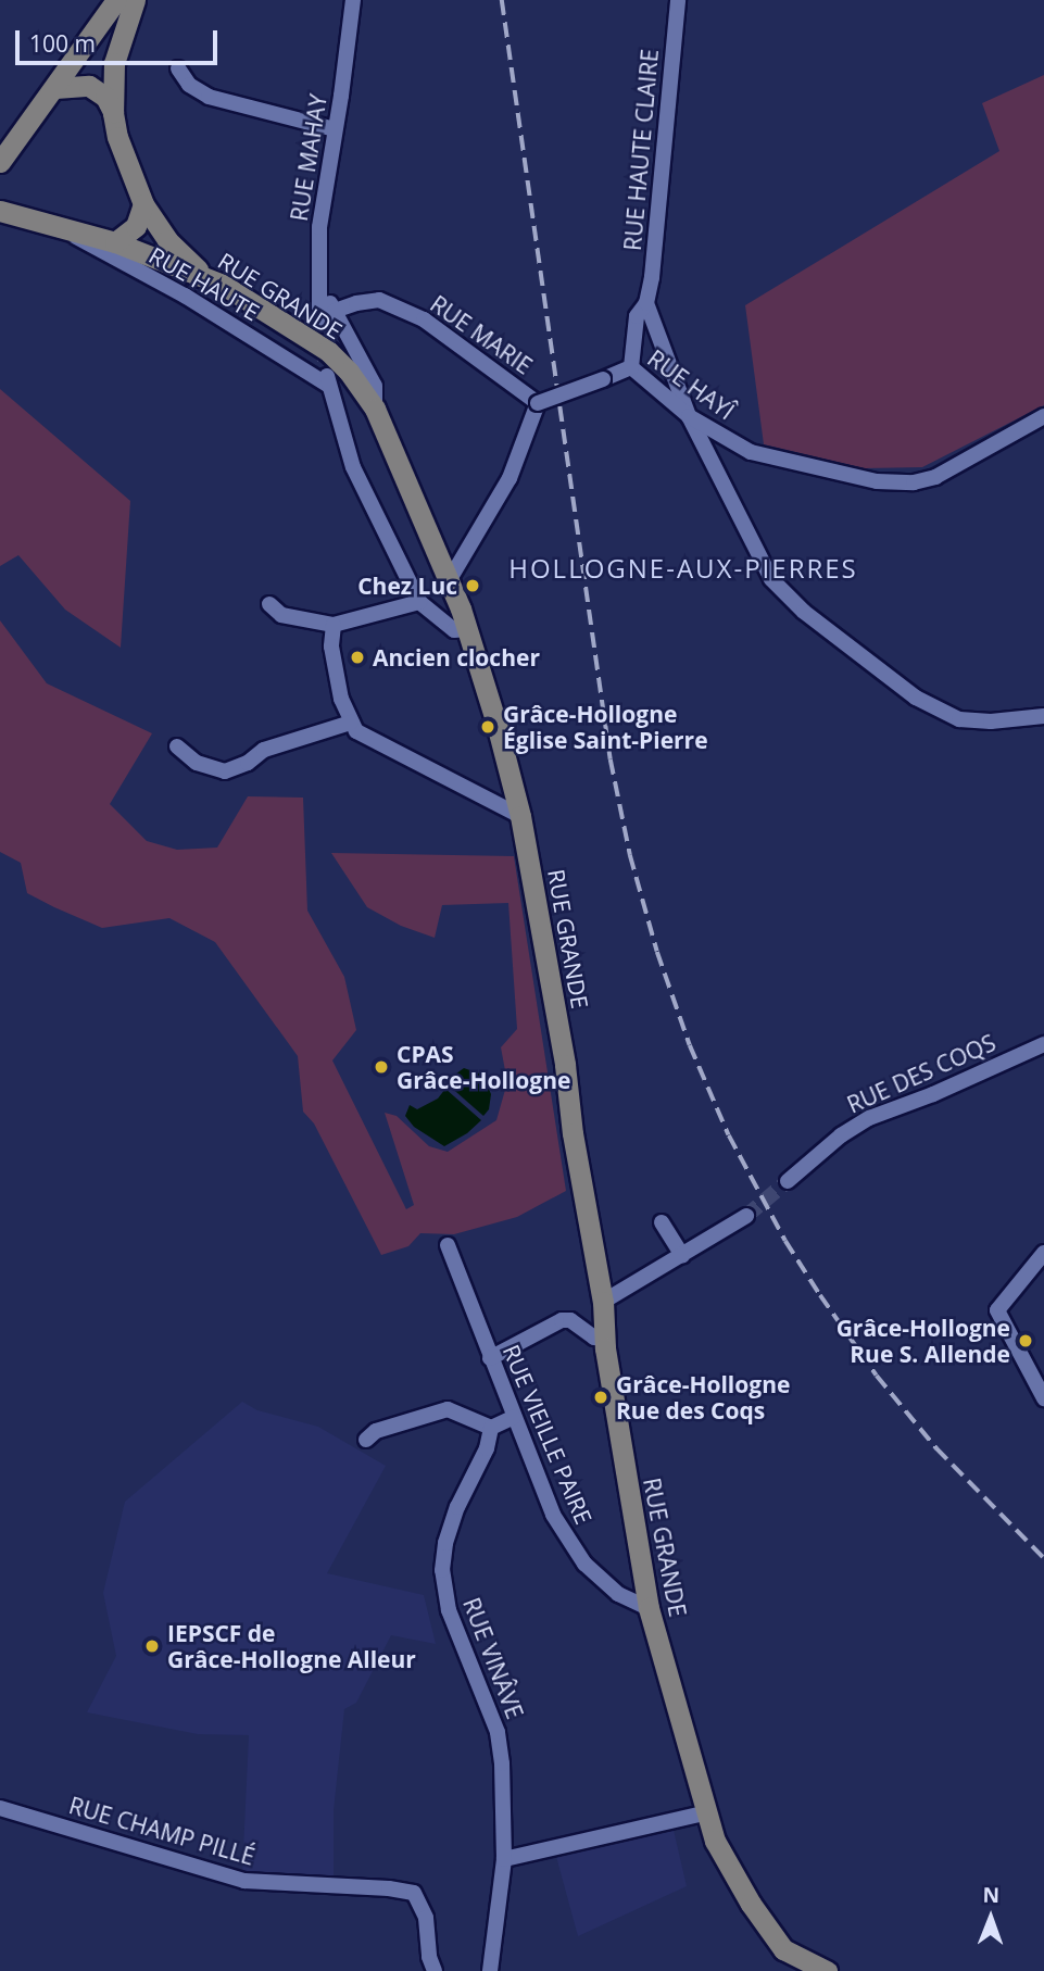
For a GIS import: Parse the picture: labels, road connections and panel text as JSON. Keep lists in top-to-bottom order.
{
  "streets": {
    "street": [
      "RUE HAUTE CLAIRE",
      "RUE MAHAY",
      "RUE HAUTE",
      "RUE GRANDE",
      "RUE MARIE",
      "RUE HAYÎ",
      "RUE DES COQS",
      "RUE VIEILLE PAIRE",
      "RUE VINÂVE",
      "RUE CHAMP PILLÉ"
    ]
  },
  "crossings": [
    ["RUE HAUTE CLAIRE", "RUE HAYÎ"],
    ["RUE HAUTE", "RUE GRANDE"],
    ["RUE GRANDE", "RUE VIEILLE PAIRE"],
    ["RUE MARIE", "RUE HAYÎ"],
    ["RUE VIEILLE PAIRE", "RUE VINÂVE"]
  ],
  "districts": ["HOLLOGNE-AUX-PIERRES"],
  "places": [
    "Chez Luc",
    "Ancien clocher",
    "Grâce-Hollogne Église Saint-Pierre",
    "CPAS Grâce-Hollogne",
    "Grâce-Hollogne Rue S. Allende",
    "Grâce-Hollogne Rue des Coqs",
    "IEPSCF de Grâce-Hollogne Alleur"
  ],
  "scale_bar": "100 m",
  "north": "top"
}
